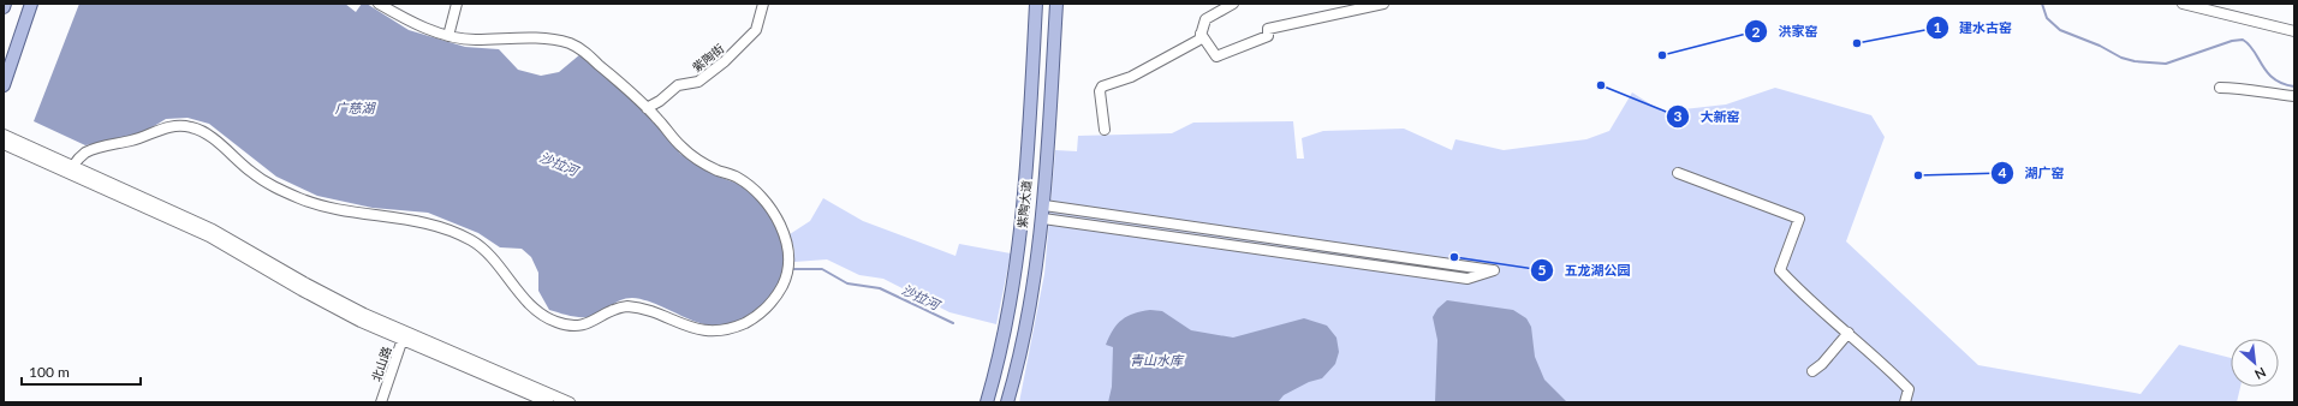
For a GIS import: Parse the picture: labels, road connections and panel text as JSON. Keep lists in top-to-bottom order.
{
  "streets": {
    "main road": ["紫陶大道"],
    "street": ["紫陶街", "北山路"]
  },
  "water": ["广慈湖", "沙拉河", "青山水库"],
  "places": [
    "建水古窑",
    "洪家窑",
    "大新窑",
    "湖广窑",
    "五龙湖公园"
  ],
  "scale_bar": "100 m",
  "north": "bottom right"
}
